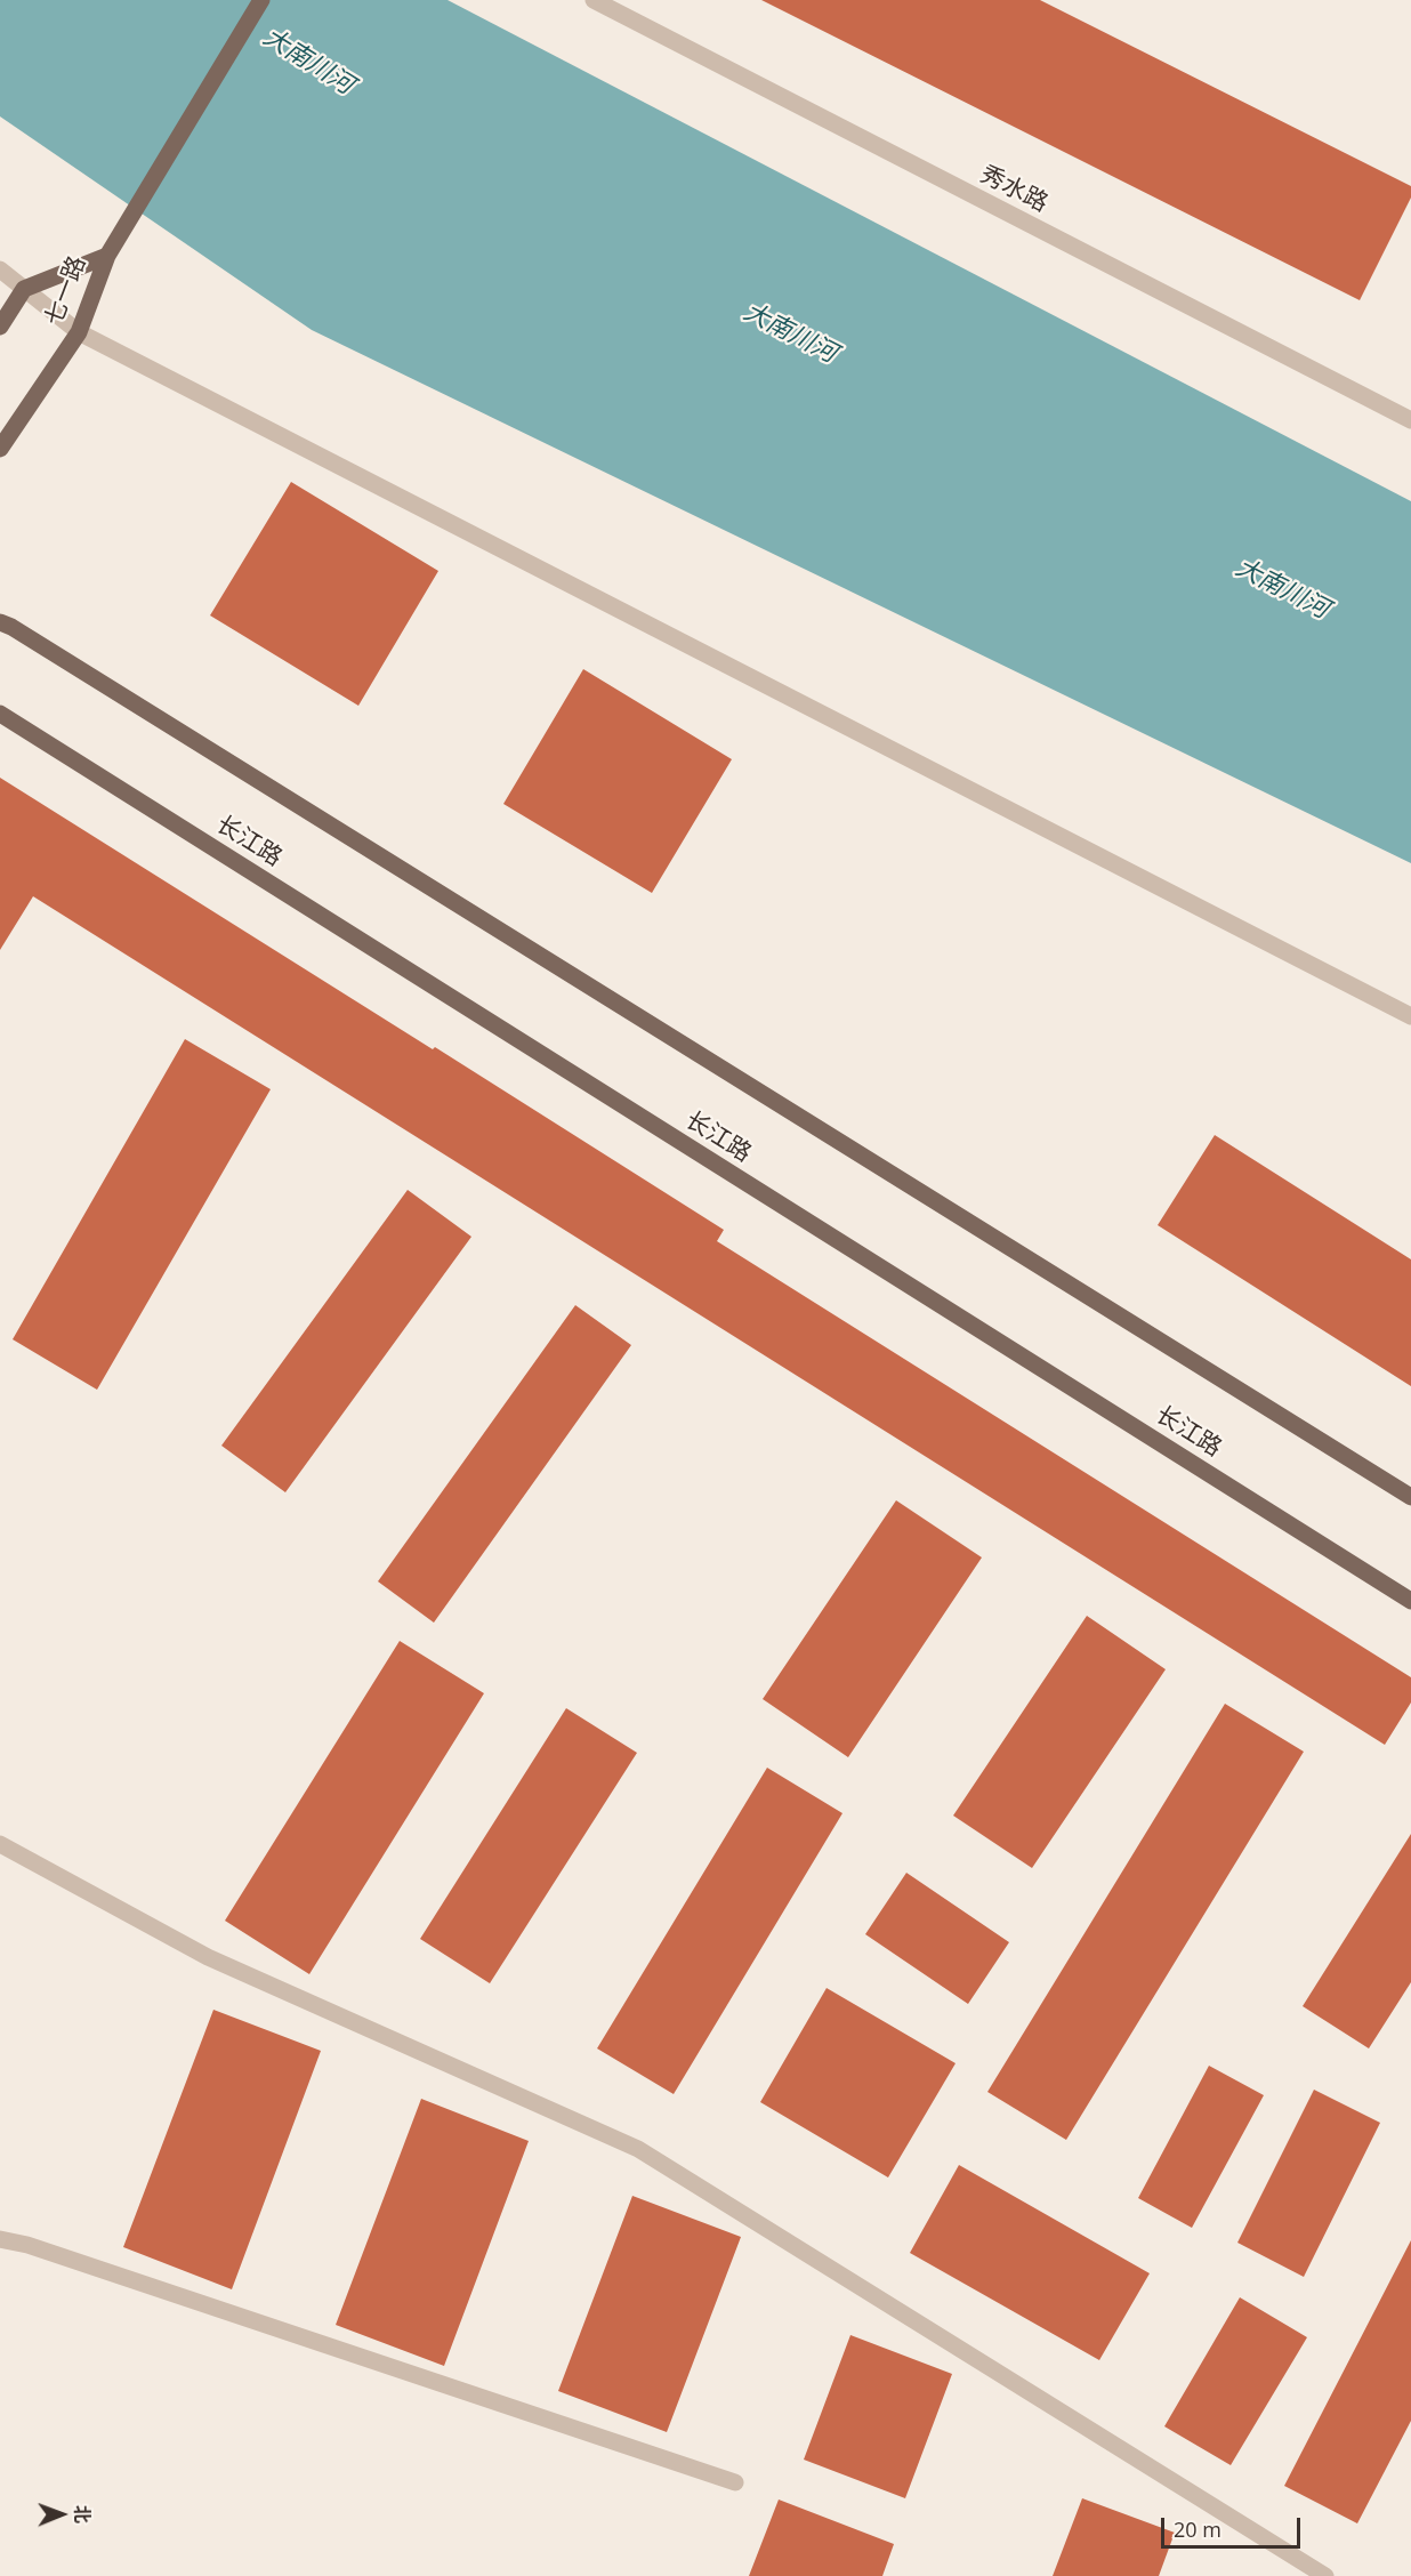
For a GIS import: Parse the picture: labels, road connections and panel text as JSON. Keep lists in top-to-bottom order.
{
  "streets": {
    "main road": ["七一路", "长江路"],
    "street": ["秀水路"]
  },
  "water": ["大南川河"],
  "scale_bar": "20 m",
  "north": "right"
}
